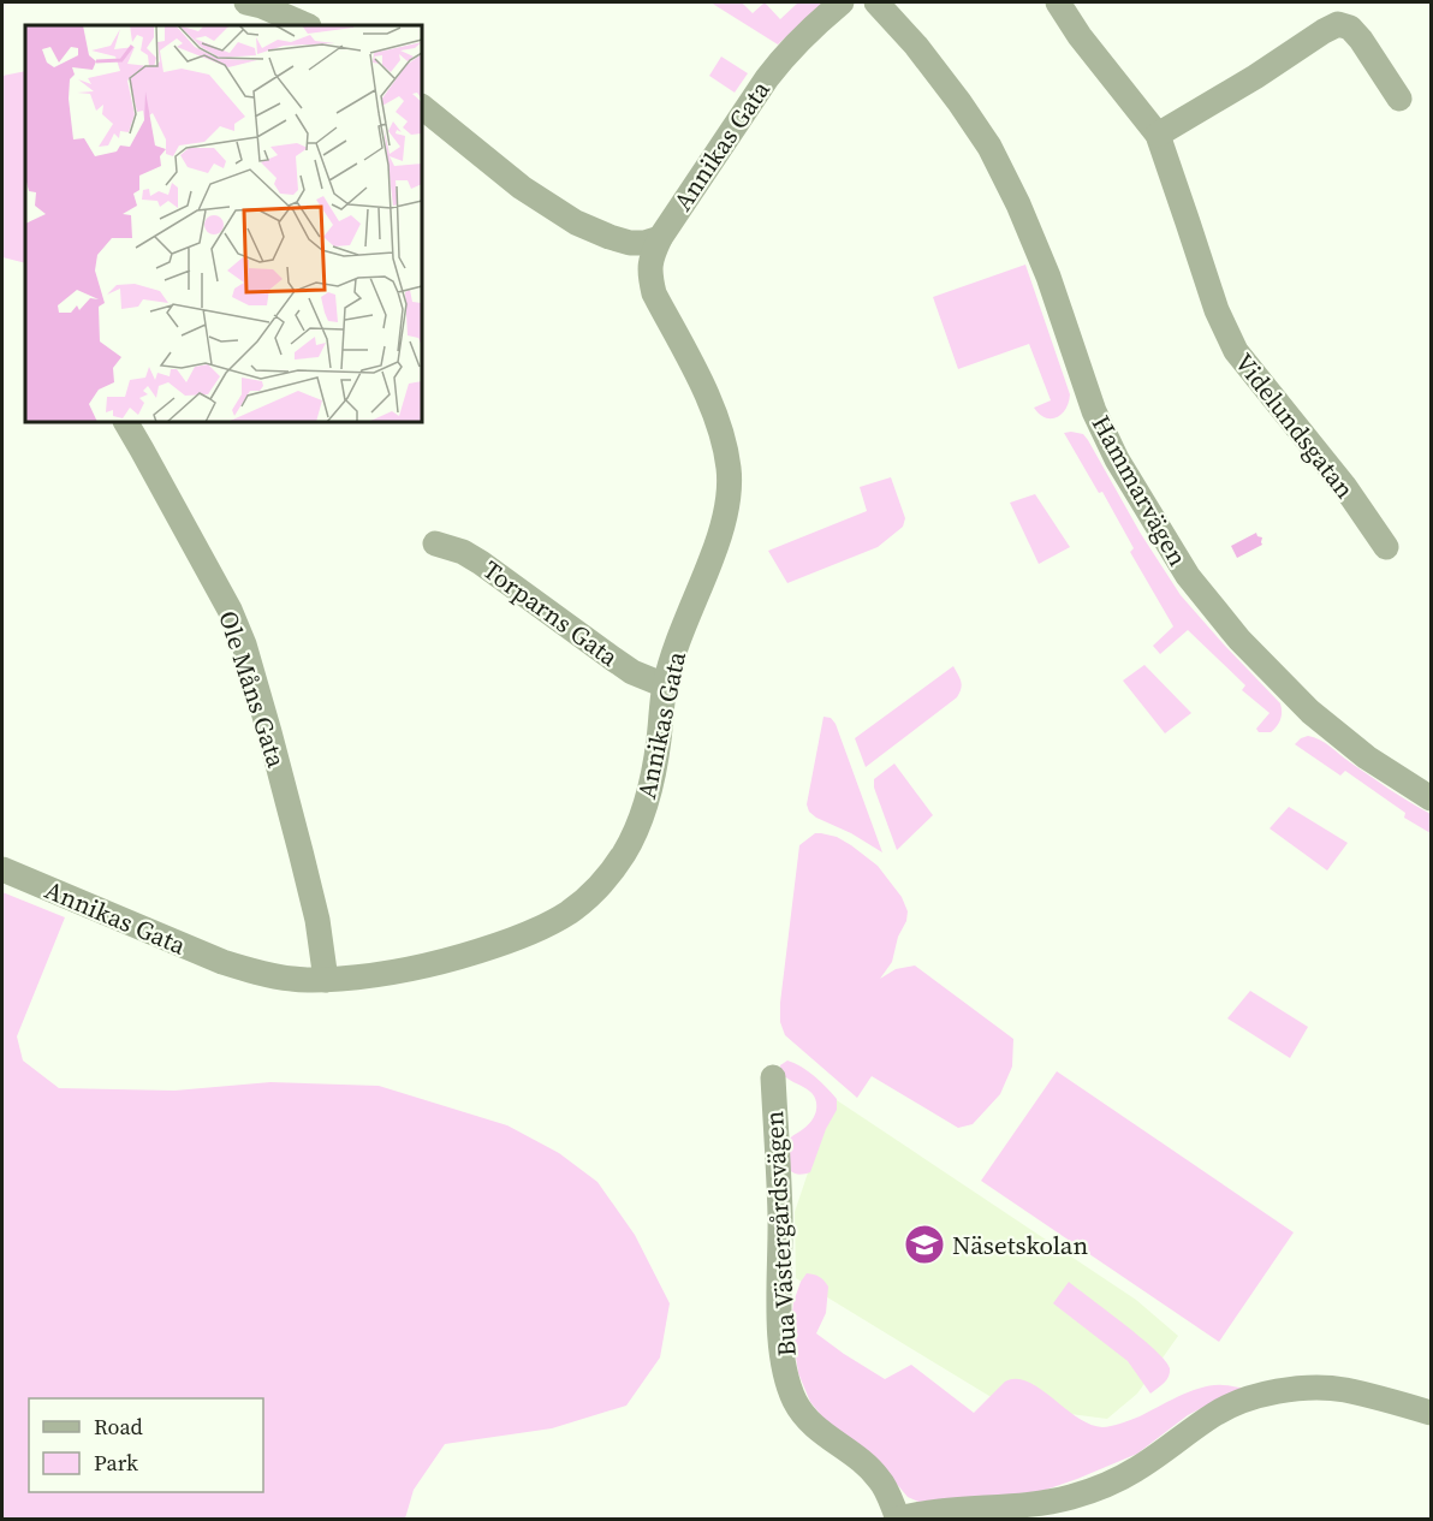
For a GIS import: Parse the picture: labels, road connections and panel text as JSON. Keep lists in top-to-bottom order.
{
  "streets": {
    "street": [
      "Annikas Gata",
      "Videlundsgatan",
      "Hammarvägen",
      "Torparns Gata",
      "Ole Måns Gata",
      "Bua Västergårdsvägen"
    ]
  },
  "crossings": [
    ["Annikas Gata", "Torparns Gata"],
    ["Annikas Gata", "Ole Måns Gata"]
  ],
  "places": {
    "school or university": ["Näsetskolan"]
  },
  "legend": ["Road", "Park"]
}
